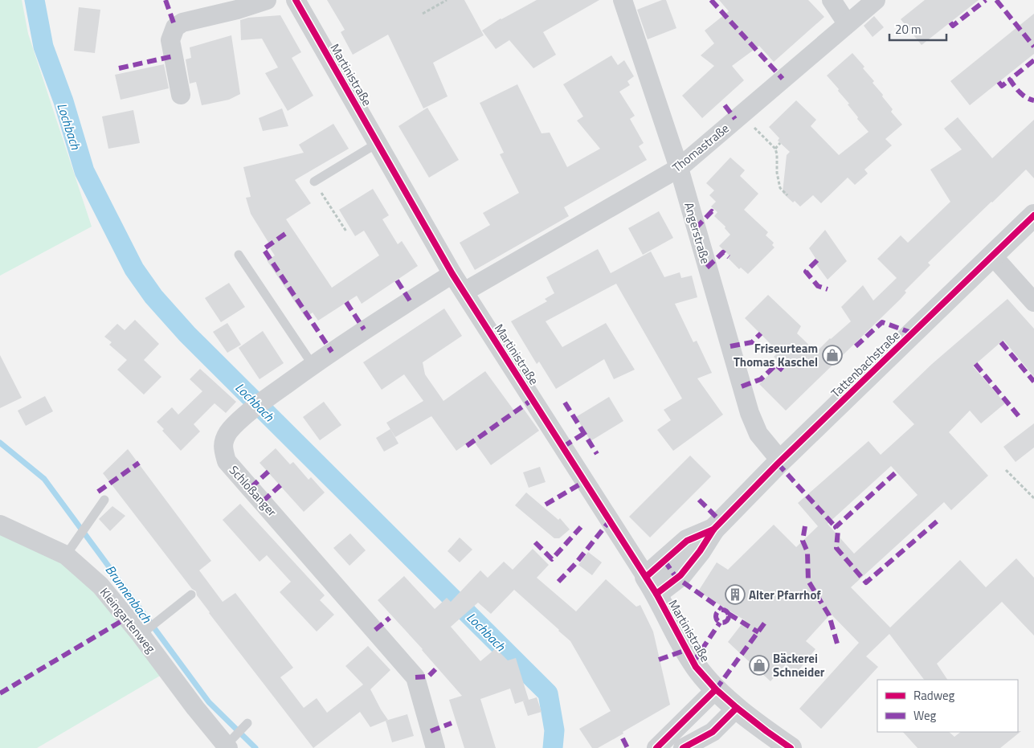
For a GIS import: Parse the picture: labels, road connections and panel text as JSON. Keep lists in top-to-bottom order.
{
  "streets": {
    "street": [
      "Martinistraße",
      "Thomastraße",
      "Angerstraße",
      "Tattenbachstraße",
      "Schloßanger",
      "Kleingartenweg"
    ]
  },
  "crossings": [
    ["Martinistraße", "Thomastraße"],
    ["Martinistraße", "Tattenbachstraße"],
    ["Martinistraße", "Schloßanger"],
    ["Thomastraße", "Angerstraße"],
    ["Angerstraße", "Tattenbachstraße"]
  ],
  "water": ["Lochbach", "Brunnenbach"],
  "places": {
    "shop": ["Friseurteam Thomas Kaschel", "Bäckerei Schneider"],
    "building": ["Alter Pfarrhof"]
  },
  "legend": ["Radweg", "Weg"],
  "scale_bar": "20 m"
}
